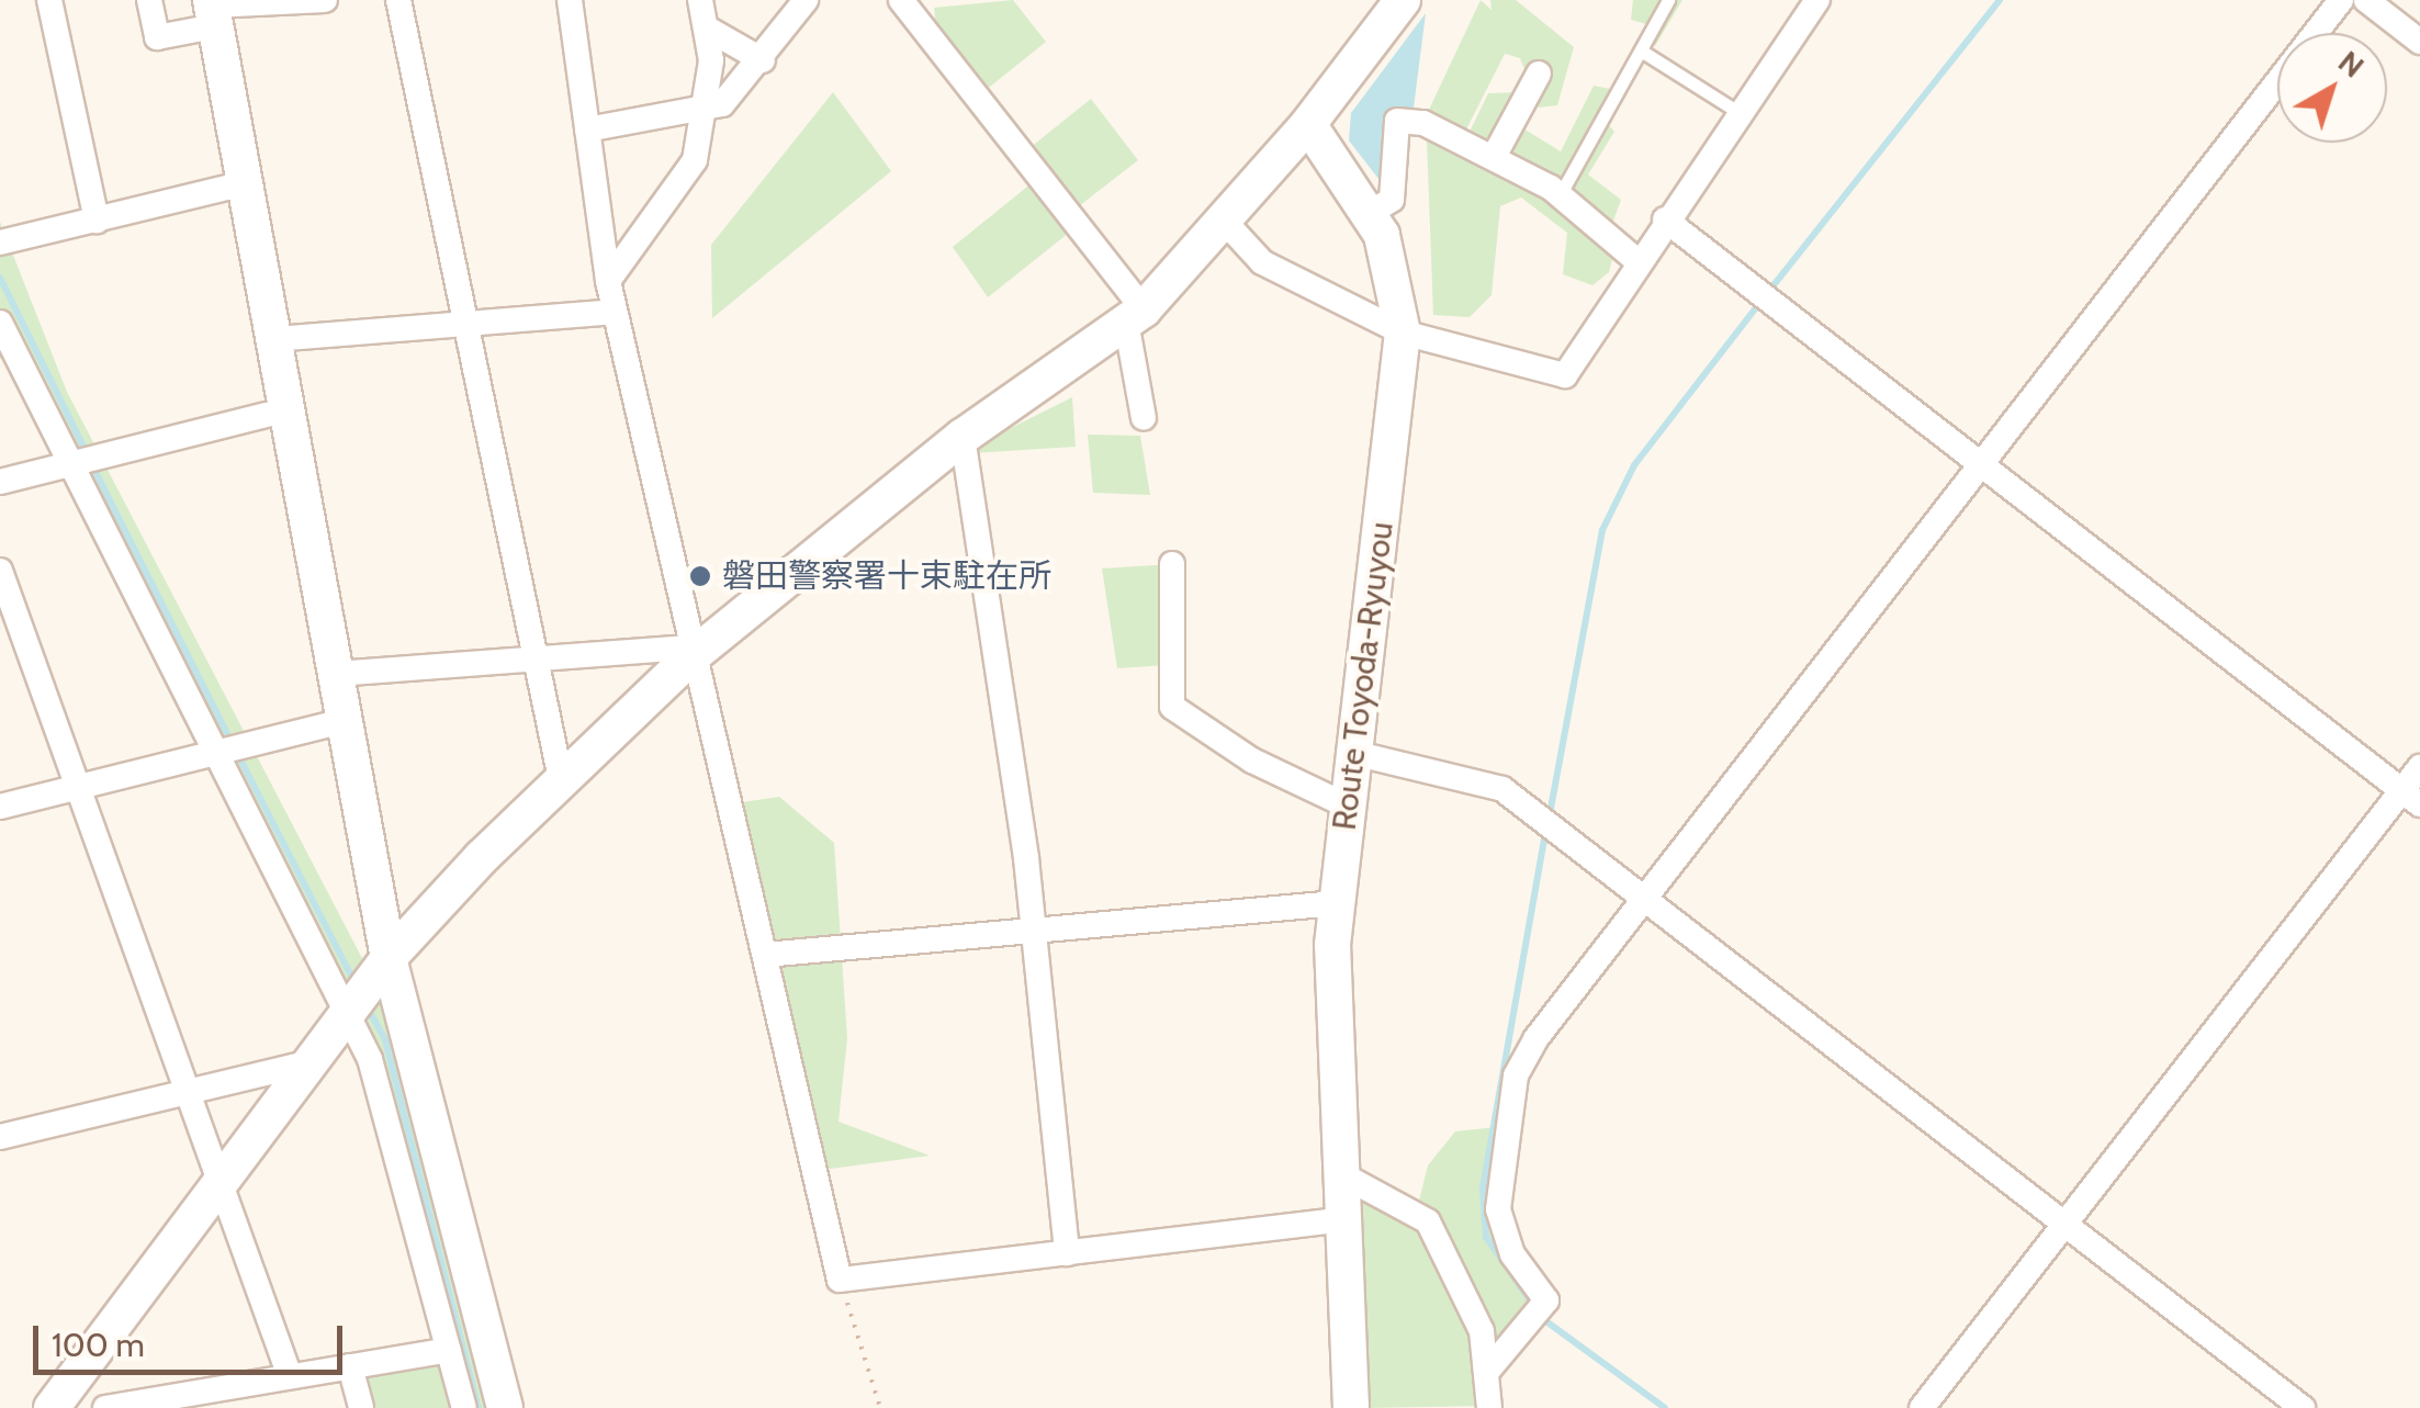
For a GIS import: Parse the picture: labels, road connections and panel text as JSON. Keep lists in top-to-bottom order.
{
  "streets": {
    "street": ["Route Toyoda-Ryuyou"]
  },
  "places": ["磐田警察署十束駐在所"],
  "scale_bar": "100 m",
  "north": "top right"
}
